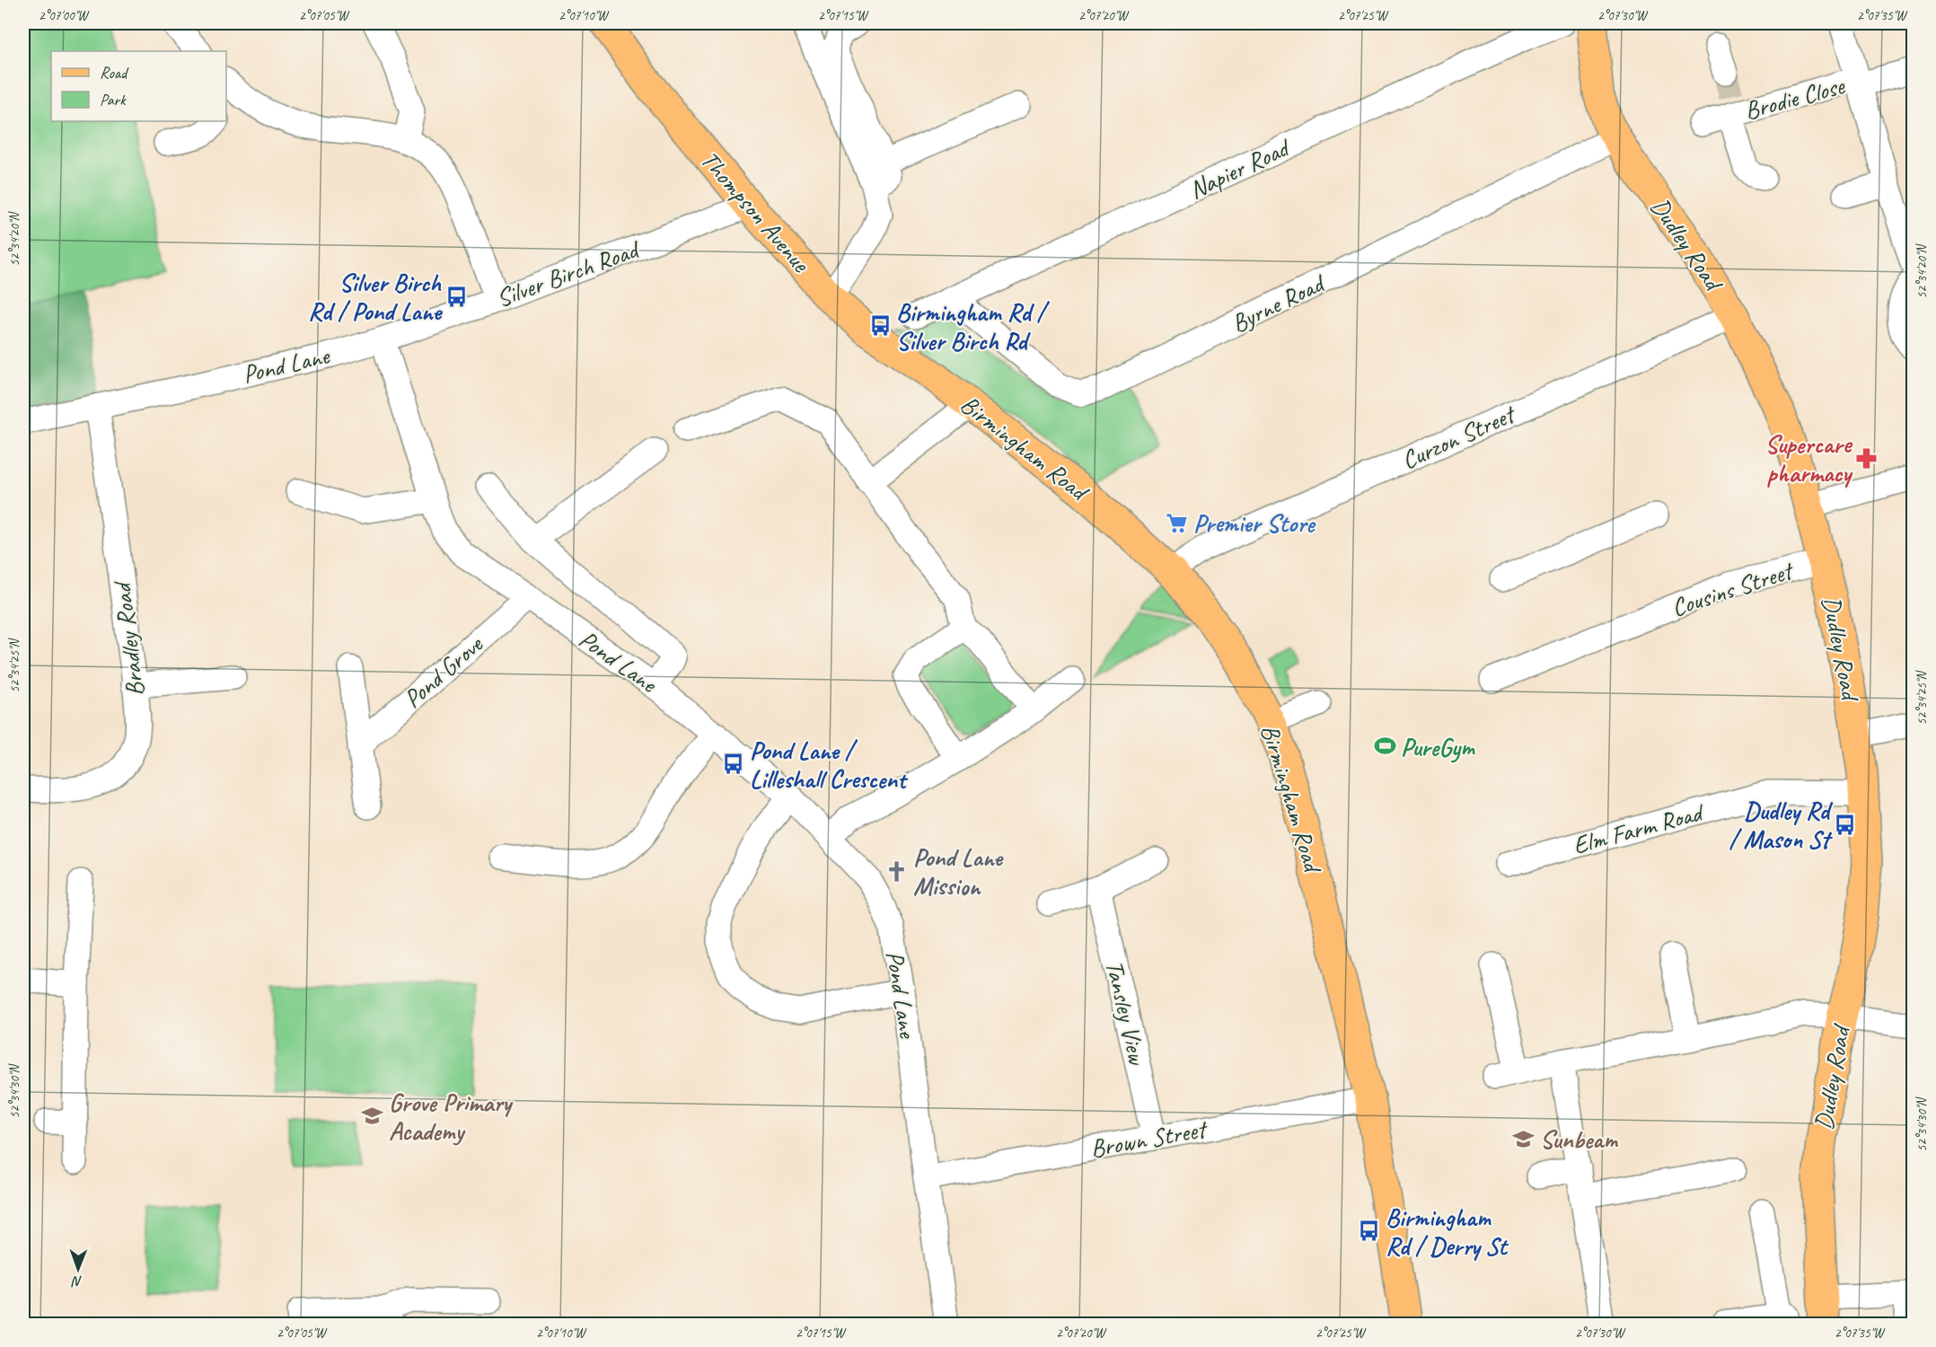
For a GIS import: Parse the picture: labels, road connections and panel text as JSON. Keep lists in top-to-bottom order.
{
  "streets": {
    "main road": ["Thompson Avenue", "Dudley Road", "Birmingham Road"],
    "street": [
      "Brodie Close",
      "Napier Road",
      "Silver Birch Road",
      "Byrne Road",
      "Pond Lane",
      "Curzon Street",
      "Cousins Street",
      "Bradley Road",
      "Pond Grove",
      "Elm Farm Road",
      "Tansley View",
      "Brown Street"
    ]
  },
  "crossings": [
    ["Napier Road", "Byrne Road"],
    ["Thompson Avenue", "Silver Birch Road"],
    ["Thompson Avenue", "Birmingham Road"],
    ["Dudley Road", "Byrne Road"],
    ["Dudley Road", "Curzon Street"],
    ["Dudley Road", "Cousins Street"],
    ["Dudley Road", "Elm Farm Road"],
    ["Silver Birch Road", "Pond Lane"],
    ["Pond Lane", "Bradley Road"],
    ["Pond Lane", "Pond Grove"],
    ["Pond Lane", "Brown Street"],
    ["Birmingham Road", "Brown Street"],
    ["Tansley View", "Brown Street"]
  ],
  "places": {
    "bus stop": [
      "Silver Birch Rd / Pond Lane",
      "Birmingham Rd / Silver Birch Rd",
      "Pond Lane / Lilleshall Crescent",
      "Dudley Rd / Mason St",
      "Birmingham Rd / Derry St"
    ],
    "pharmacy": ["Supercare pharmacy"],
    "supermarket": ["Premier Store"],
    "sports": ["PureGym"],
    "church": ["Pond Lane Mission"],
    "school or university": ["Grove Primary Academy", "Sunbeam"]
  },
  "legend": ["Road", "Park"],
  "north": "bottom",
  "coordinates": [
    "2°07'00\"W",
    "2°07'05\"W",
    "2°07'10\"W",
    "2°07'15\"W",
    "2°07'20\"W",
    "2°07'25\"W",
    "2°07'30\"W",
    "2°07'35\"W",
    "52°34'20\"N",
    "52°34'25\"N",
    "52°34'30\"N"
  ]
}
